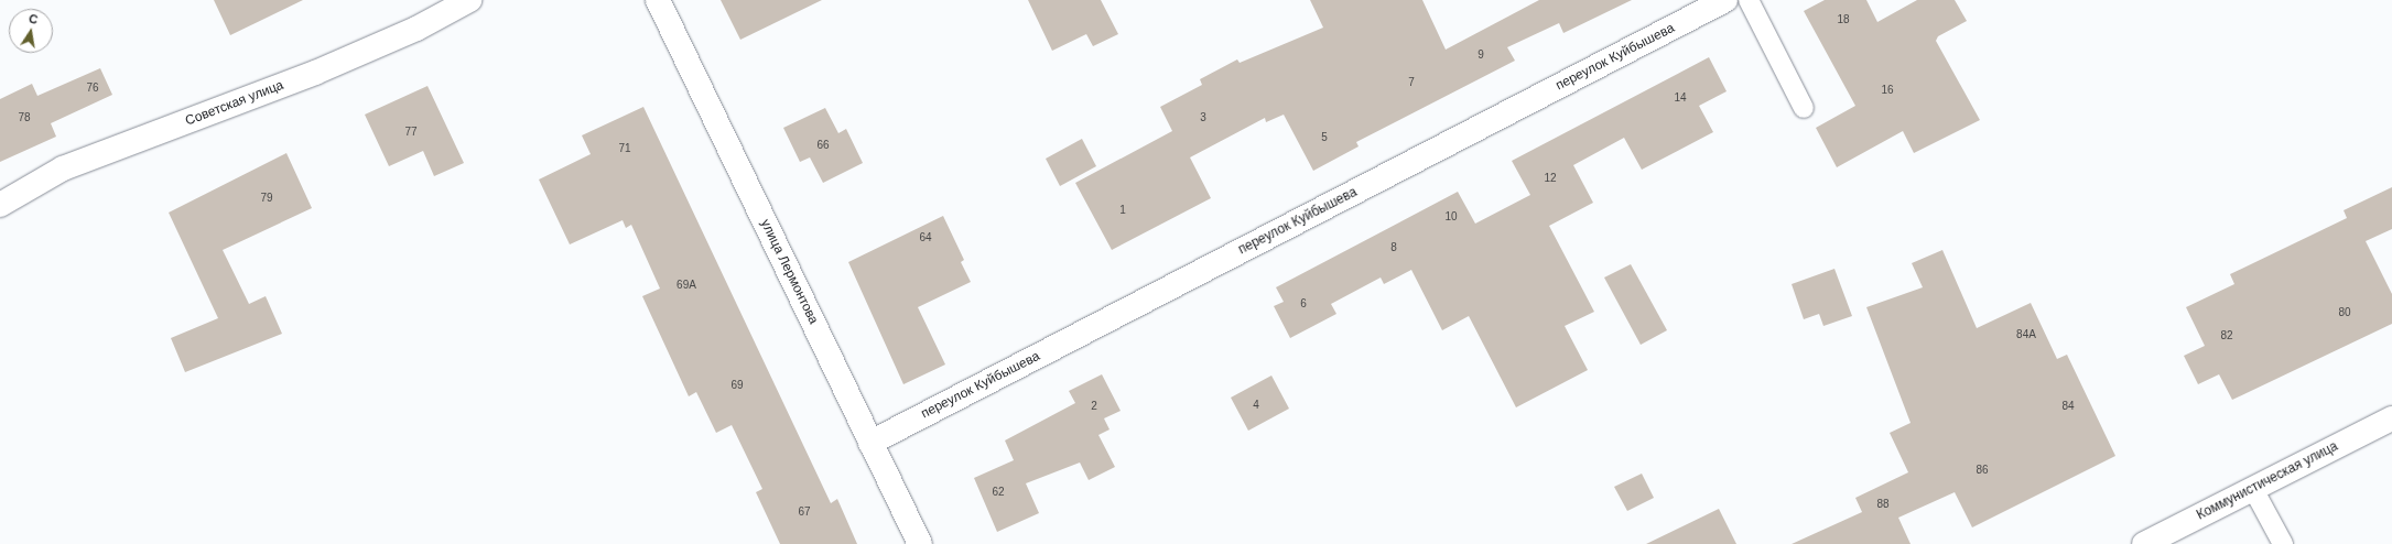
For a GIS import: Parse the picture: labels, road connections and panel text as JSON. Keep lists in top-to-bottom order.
{
  "streets": {
    "street": [
      "переулок Куйбышева",
      "Советская улица",
      "улица Лермонтова",
      "Коммунистическая улица"
    ]
  },
  "crossings": [
    ["переулок Куйбышева", "улица Лермонтова"]
  ],
  "house_numbers": [
    "18",
    "9",
    "7",
    "76",
    "16",
    "14",
    "78",
    "3",
    "77",
    "5",
    "66",
    "71",
    "12",
    "79",
    "1",
    "10",
    "64",
    "8",
    "69А",
    "6",
    "80",
    "84А",
    "82",
    "69",
    "4",
    "2",
    "84",
    "86",
    "62",
    "88",
    "67"
  ],
  "north": "top"
}
